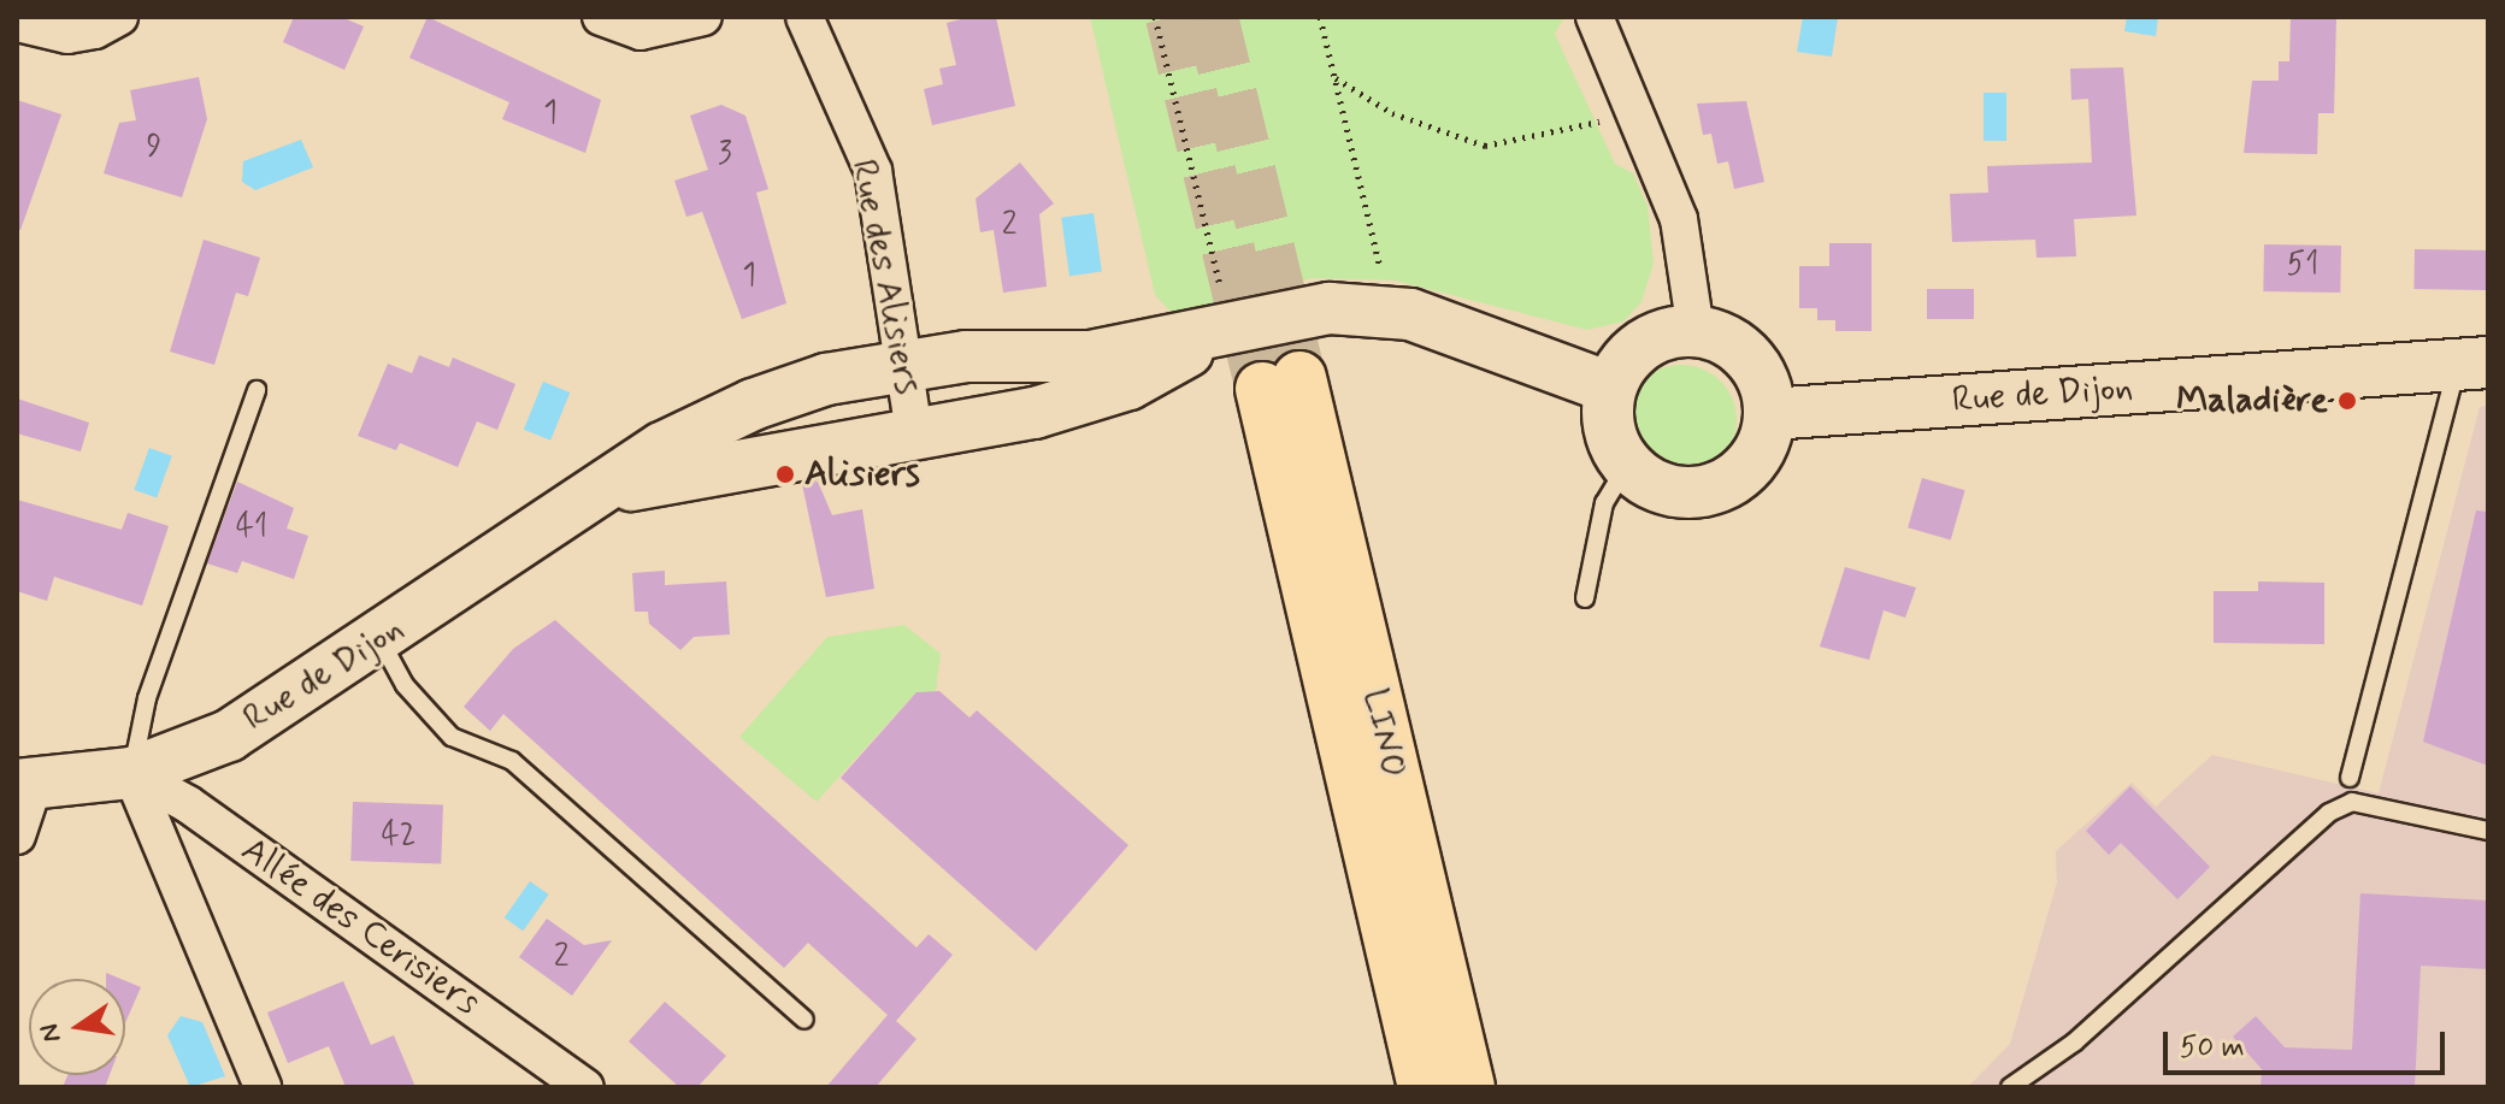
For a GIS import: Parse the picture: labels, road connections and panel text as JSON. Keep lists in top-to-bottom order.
{
  "streets": {
    "highway": ["LINO"],
    "street": ["Rue des Alisiers", "Rue de Dijon", "Allée des Cerisiers"]
  },
  "crossings": [
    ["Rue des Alisiers", "Rue de Dijon"],
    ["Rue de Dijon", "Allée des Cerisiers"]
  ],
  "places": ["Maladière", "Alisiers"],
  "house_numbers": [
    "1",
    "9",
    "3",
    "2",
    "51",
    "1",
    "41",
    "42",
    "2"
  ],
  "scale_bar": "50 m",
  "north": "left"
}
